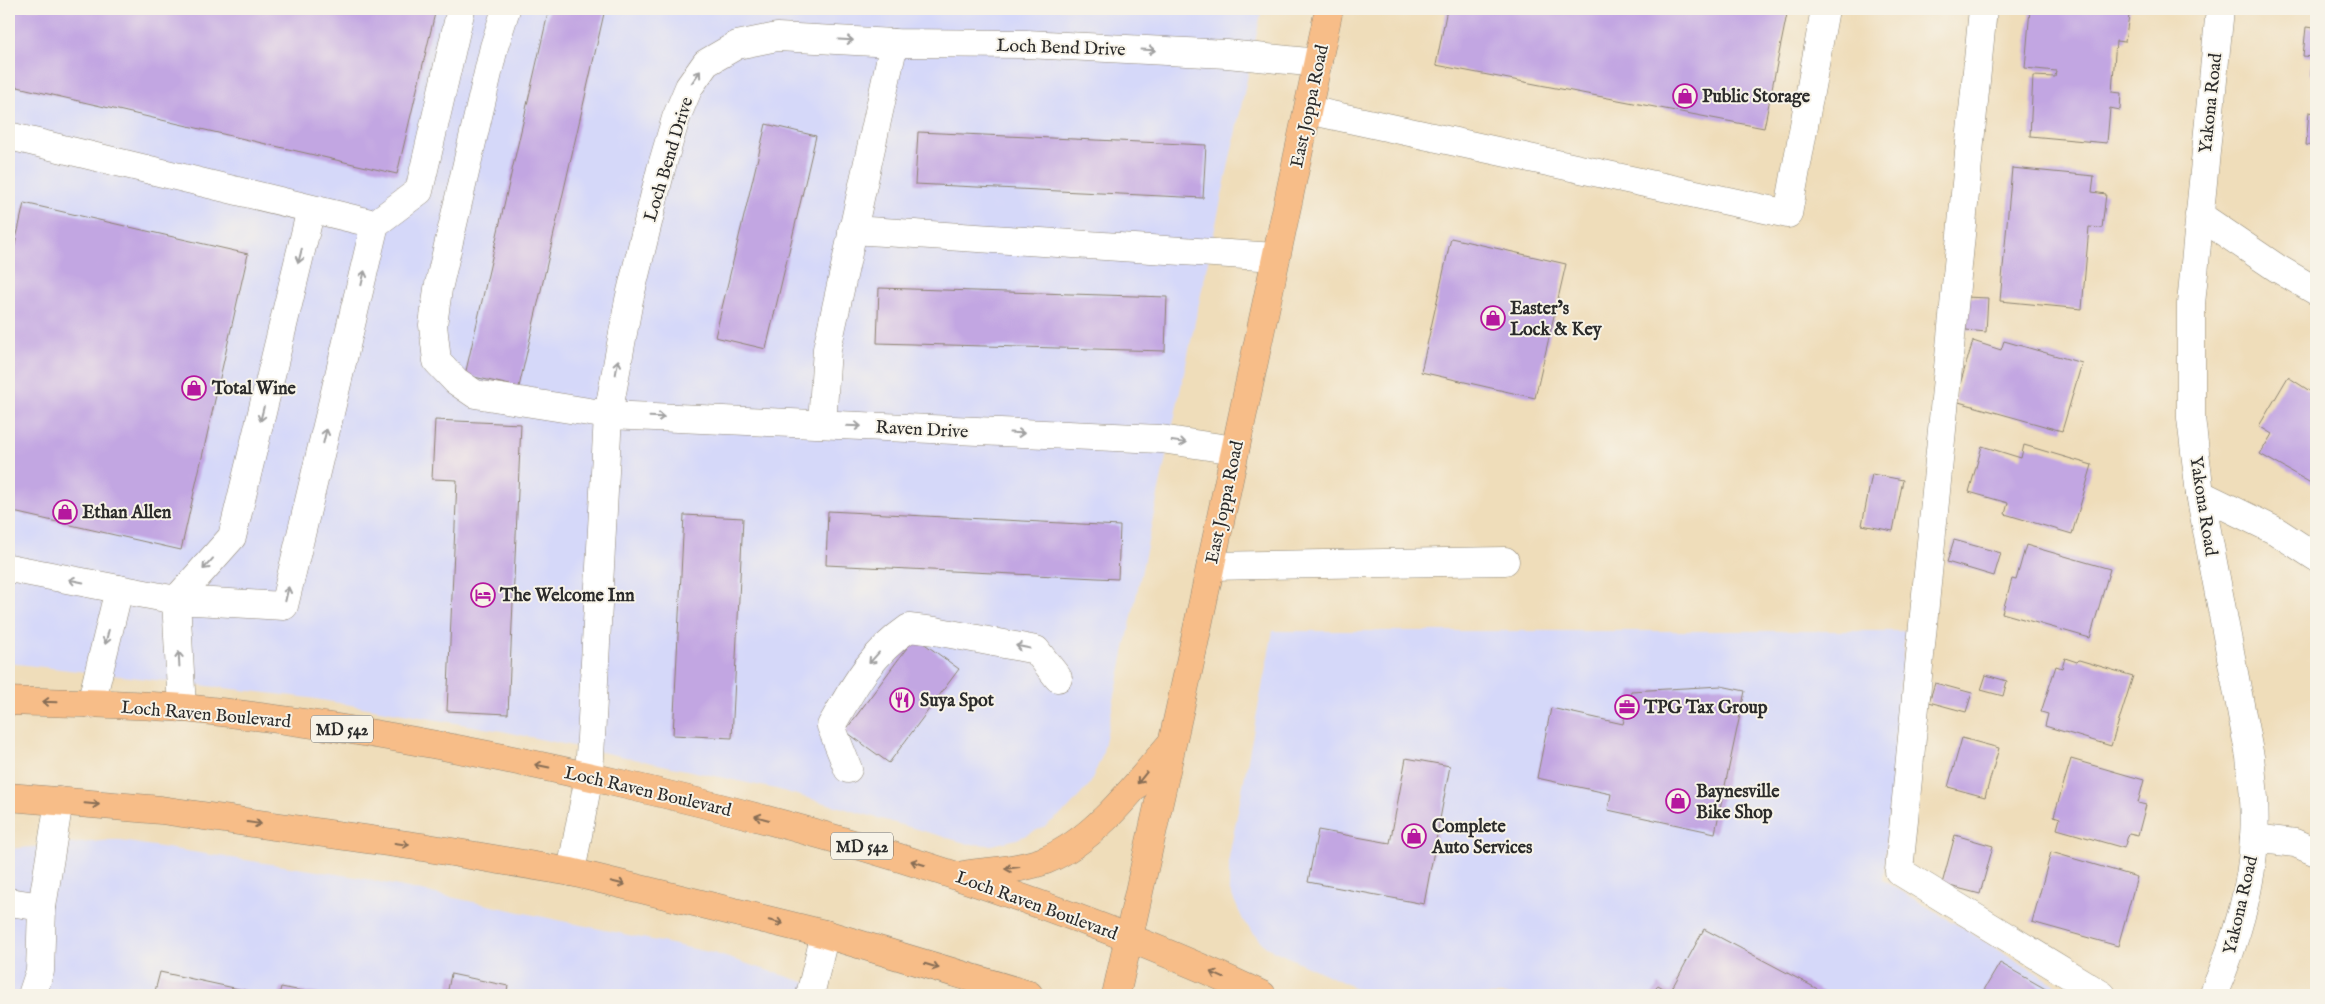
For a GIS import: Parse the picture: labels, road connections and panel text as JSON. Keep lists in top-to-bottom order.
{
  "streets": {
    "main road": ["East Joppa Road", "Loch Raven Boulevard", "MD 542"],
    "street": ["Loch Bend Drive", "Yakona Road", "Raven Drive"]
  },
  "crossings": [
    ["Loch Bend Drive", "East Joppa Road"],
    ["Loch Bend Drive", "Raven Drive"],
    ["Loch Bend Drive", "Loch Raven Boulevard"],
    ["East Joppa Road", "Raven Drive"],
    ["East Joppa Road", "Loch Raven Boulevard"]
  ],
  "one_way": ["Loch Bend Drive"],
  "places": {
    "shop": [
      "Public Storage",
      "Easter’s Lock & Key",
      "Total Wine",
      "Ethan Allen",
      "Baynesville Bike Shop",
      "Complete Auto Services"
    ],
    "hotel": ["The Welcome Inn"],
    "restaurant": ["Suya Spot"],
    "office": ["TPG Tax Group"]
  }
}
